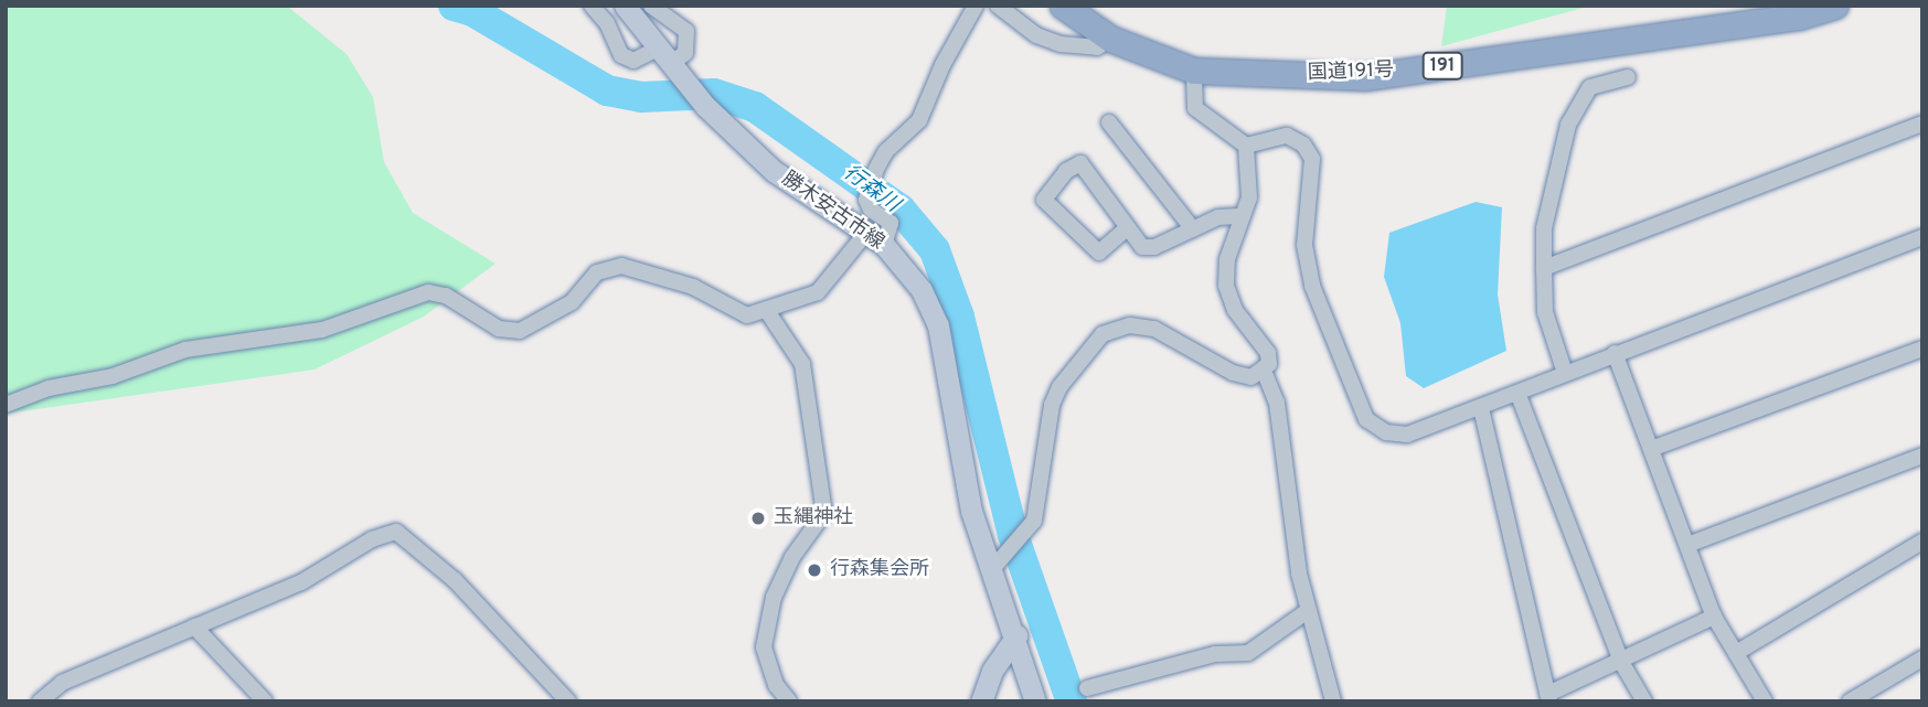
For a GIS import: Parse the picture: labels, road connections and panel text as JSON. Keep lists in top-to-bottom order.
{
  "streets": {
    "highway": ["191", "国道191号"],
    "main road": ["勝木安古市線"]
  },
  "water": ["行森川"],
  "places": ["玉縄神社", "行森集会所"]
}
